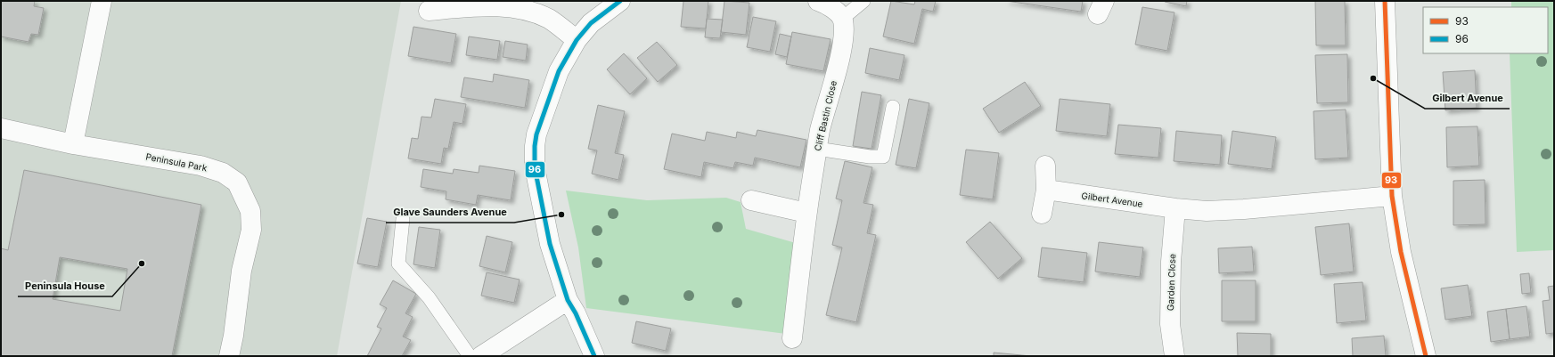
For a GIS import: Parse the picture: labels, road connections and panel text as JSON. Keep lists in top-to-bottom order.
{
  "streets": {
    "street": [
      "Cliff Bastin Close",
      "Peninsula Park",
      "Gilbert Avenue",
      "Garden Close"
    ]
  },
  "crossings": [
    ["Gilbert Avenue", "Garden Close"]
  ],
  "places": ["Gilbert Avenue", "Glave Saunders Avenue", "Peninsula House"],
  "lines": ["transit line 93", "transit line 96"],
  "legend": ["93", "96"]
}
